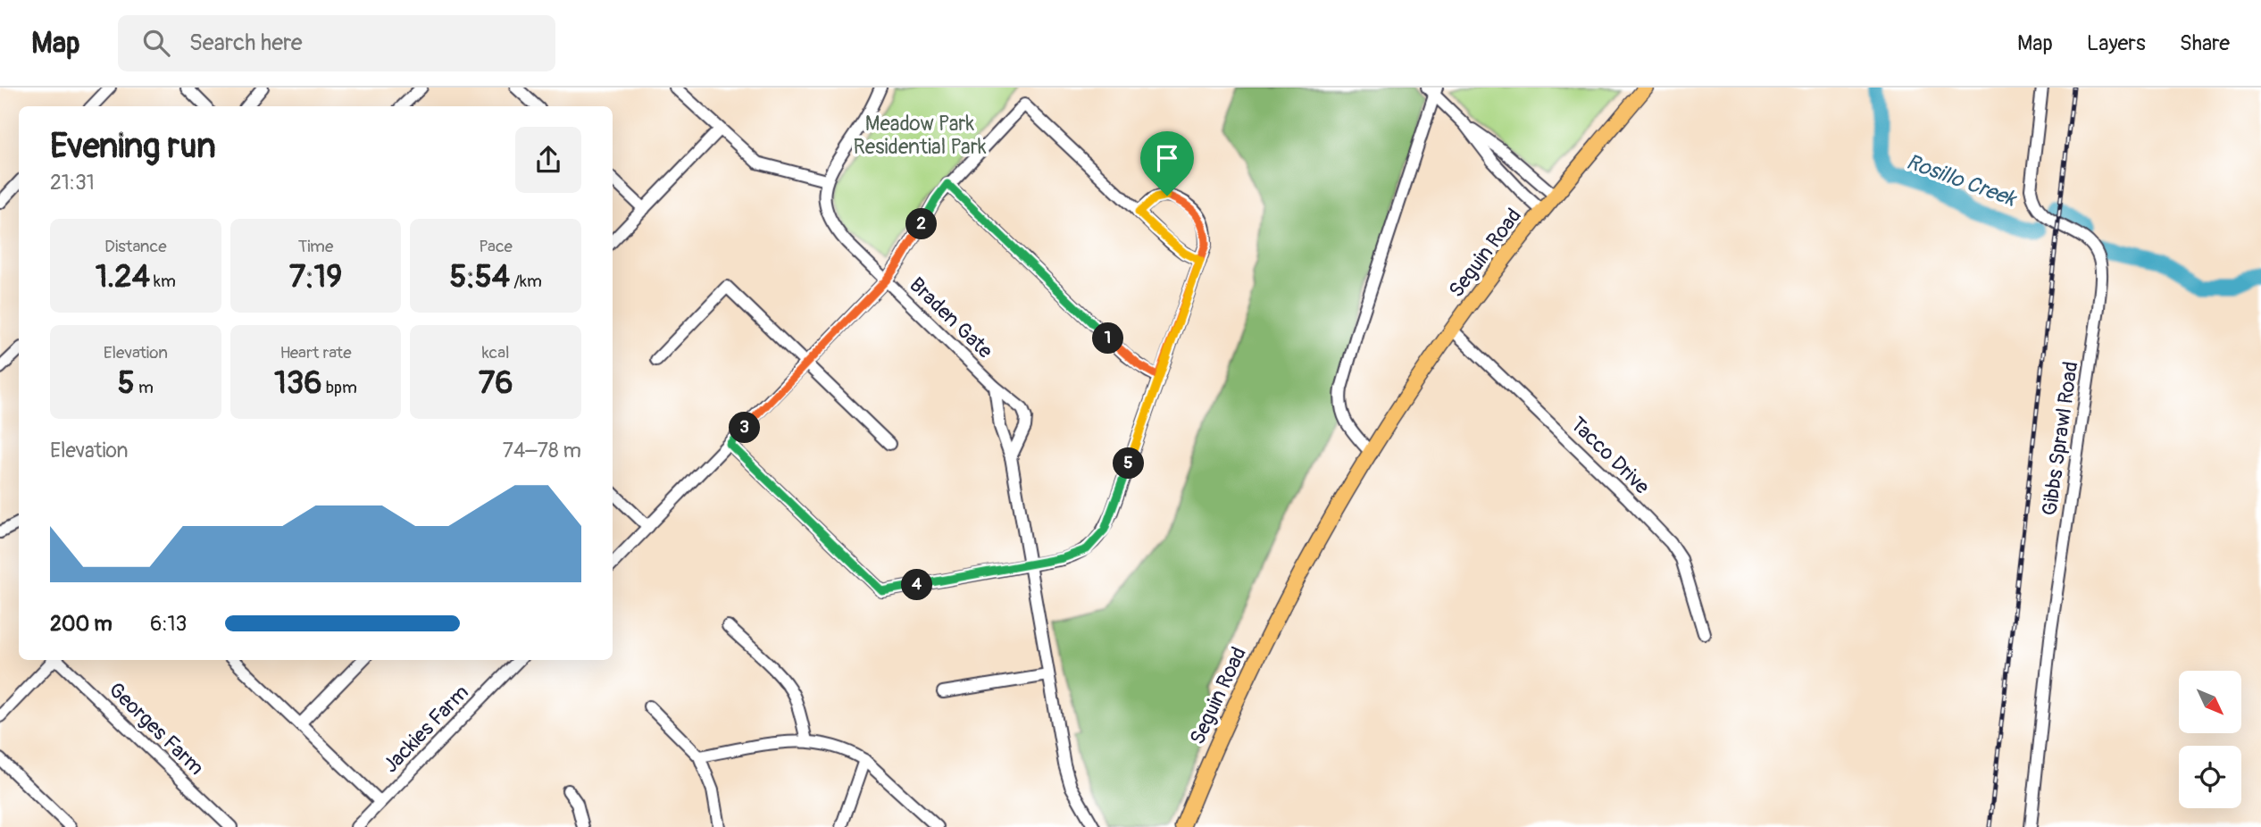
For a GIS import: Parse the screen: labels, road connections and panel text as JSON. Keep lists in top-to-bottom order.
{
  "streets": {
    "main road": ["Seguin Road"],
    "street": [
      "Braden Gate",
      "Gibbs Sprawl Road",
      "Tacco Drive",
      "Georges Farm",
      "Jackies Farm"
    ]
  },
  "crossings": [
    ["Seguin Road", "Tacco Drive"]
  ],
  "water": ["Rosillo Creek"],
  "parks": ["Meadow Park Residential Park"],
  "north": "bottom right",
  "page": {
    "header": "Map",
    "search": "Search here",
    "nav": ["Map", "Layers", "Share"],
    "heading": ["Evening run", "21:31"],
    "pins": [
      "2",
      "1",
      "3",
      "5",
      "4"
    ],
    "stats": [
      ["Distance", "1.24 km"],
      ["Time", "7:19"],
      ["Pace", "5:54 /km"],
      ["Elevation", "5 m"],
      ["Heart rate", "136 bpm"],
      ["kcal", "76"]
    ],
    "chart": ["Elevation", "74–78 m"],
    "list": [
      {
        "name": "200 m",
        "note": "6:13"
      }
    ]
  }
}
